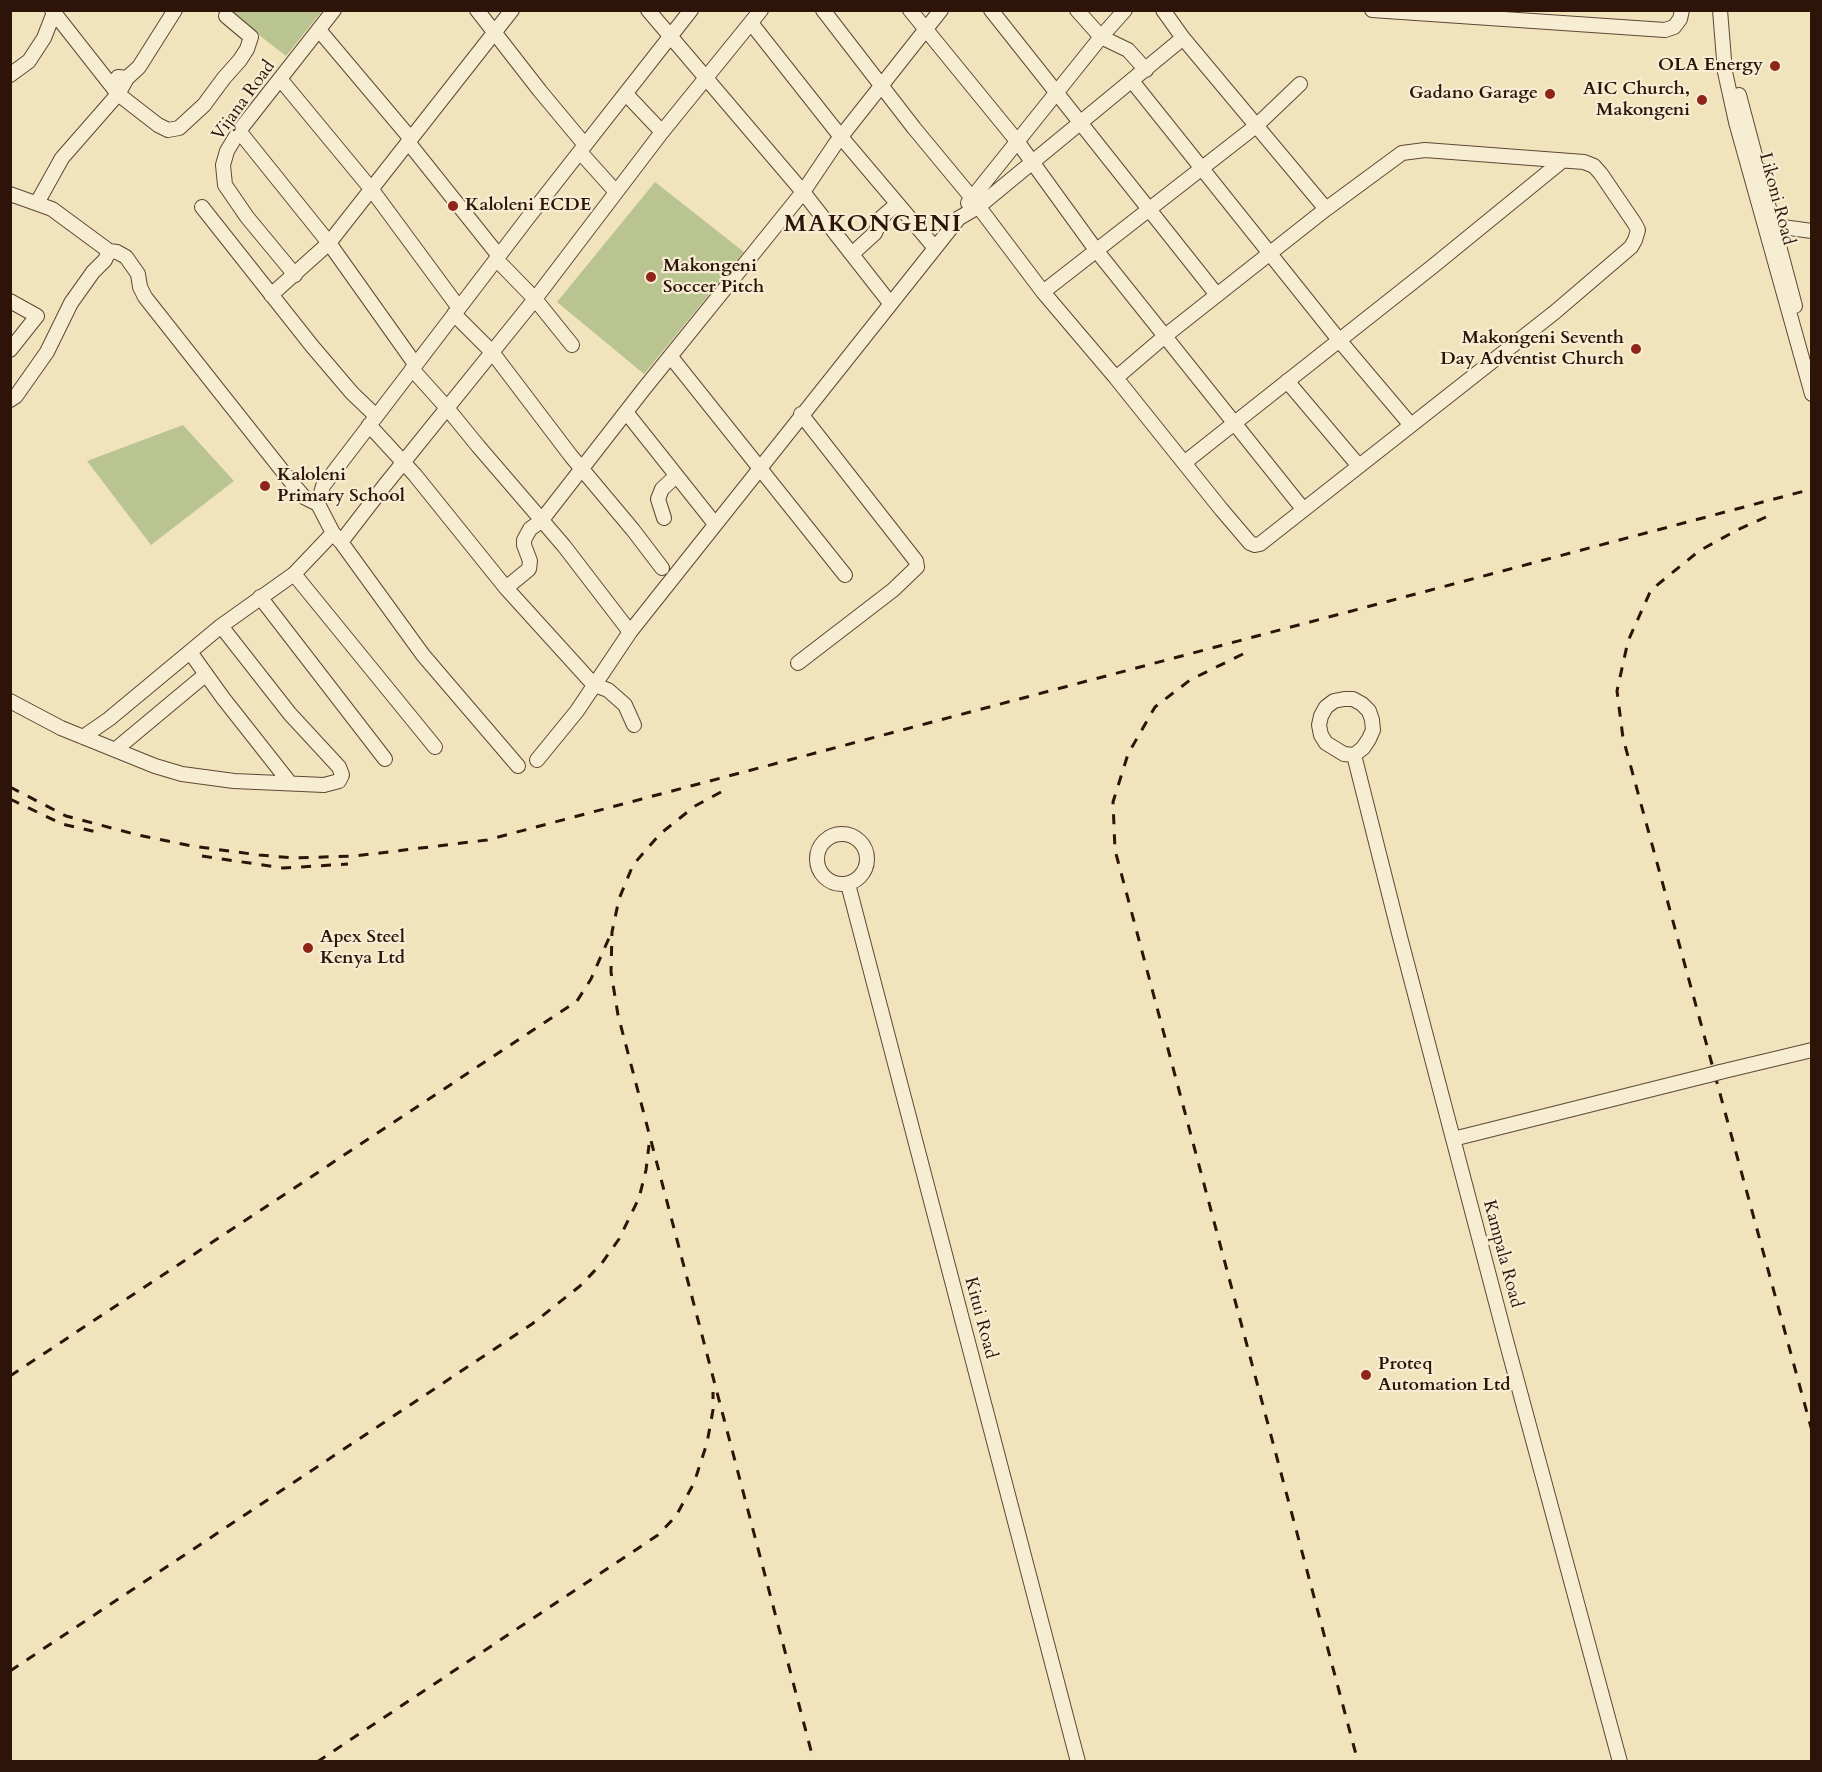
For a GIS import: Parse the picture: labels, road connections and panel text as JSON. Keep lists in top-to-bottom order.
{
  "streets": {
    "street": [
      "Vijana Road",
      "Likoni Road",
      "Kampala Road",
      "Kitui Road"
    ]
  },
  "districts": ["MAKONGENI"],
  "places": [
    "OLA Energy",
    "Gadano Garage",
    "AIC Church, Makongeni",
    "Kaloleni ECDE",
    "Makongeni Soccer Pitch",
    "Makongeni Seventh Day Adventist Church",
    "Kaloleni Primary School",
    "Apex Steel Kenya Ltd",
    "Proteq Automation Ltd"
  ]
}
